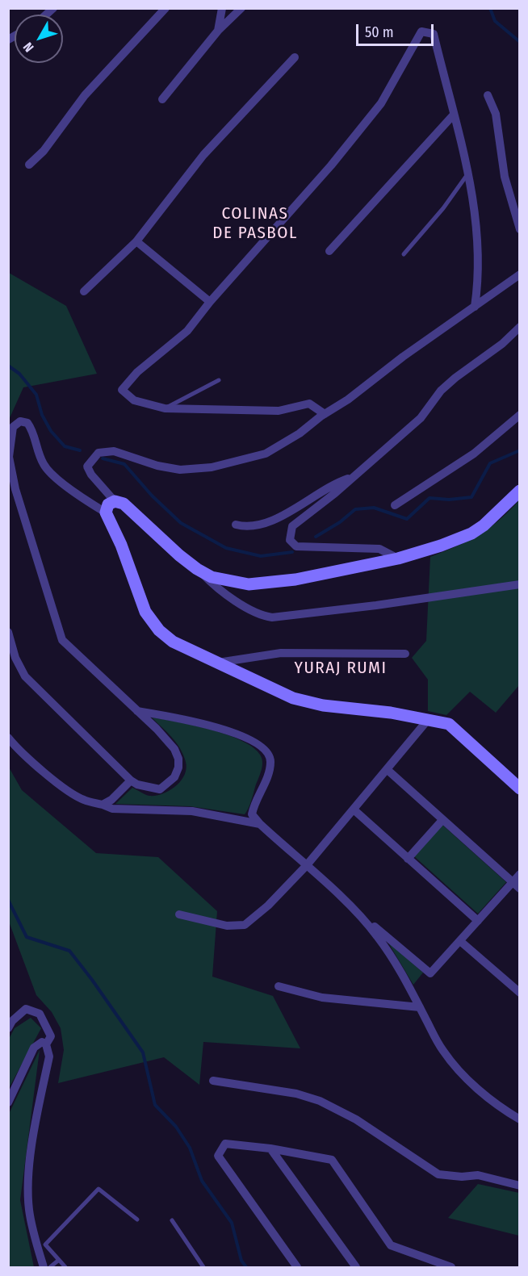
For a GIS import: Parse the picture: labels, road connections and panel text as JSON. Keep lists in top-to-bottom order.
{
  "districts": ["COLINAS DE PASBOL", "YURAJ RUMI"],
  "scale_bar": "50 m",
  "north": "bottom left"
}
